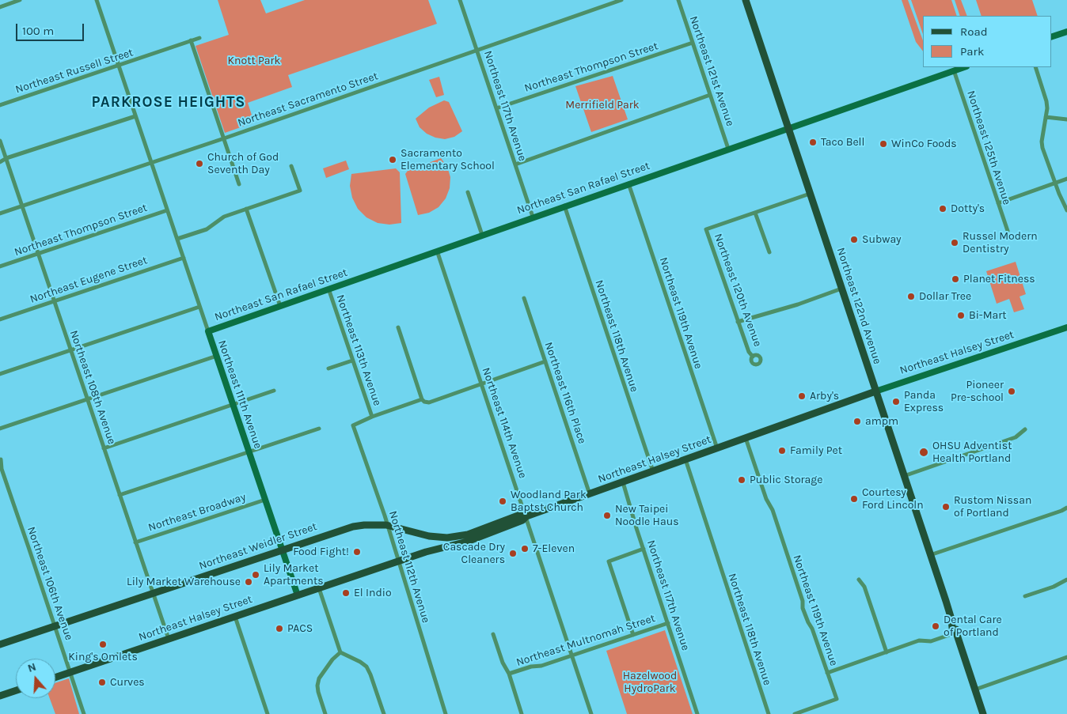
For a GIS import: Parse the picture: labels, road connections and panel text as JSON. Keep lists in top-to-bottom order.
{
  "streets": {
    "main road": ["Northeast 122nd Avenue", "Northeast Halsey Street", "Northeast Weidler Street"],
    "street": [
      "Northeast Thompson Street",
      "Northeast Russell Street",
      "Northeast 121st Avenue",
      "Northeast Sacramento Street",
      "Northeast 117th Avenue",
      "Northeast 125th Avenue",
      "Northeast San Rafael Street",
      "Northeast Eugene Street",
      "Northeast 120th Avenue",
      "Northeast 119th Avenue",
      "Northeast 118th Avenue",
      "Northeast 113th Avenue",
      "Northeast 108th Avenue",
      "Northeast 116th Place",
      "Northeast 111th Avenue",
      "Northeast 114th Avenue",
      "Northeast Broadway",
      "Northeast 112th Avenue",
      "Northeast 106th Avenue",
      "Northeast Multnomah Street"
    ]
  },
  "crossings": [
    ["Northeast Thompson Street", "Northeast 121st Avenue"],
    ["Northeast Thompson Street", "Northeast 117th Avenue"],
    ["Northeast Thompson Street", "Northeast 108th Avenue"],
    ["Northeast Thompson Street", "Northeast 111th Avenue"],
    ["Northeast Russell Street", "Northeast 111th Avenue"],
    ["Northeast 121st Avenue", "Northeast San Rafael Street"],
    ["Northeast Sacramento Street", "Northeast 117th Avenue"],
    ["Northeast Sacramento Street", "Northeast 108th Avenue"],
    ["Northeast Sacramento Street", "Northeast 111th Avenue"],
    ["Northeast 117th Avenue", "Northeast San Rafael Street"],
    ["Northeast 117th Avenue", "Northeast Halsey Street"],
    ["Northeast 117th Avenue", "Northeast Multnomah Street"],
    ["Northeast 125th Avenue", "Northeast San Rafael Street"],
    ["Northeast San Rafael Street", "Northeast 122nd Avenue"],
    ["Northeast San Rafael Street", "Northeast 119th Avenue"],
    ["Northeast San Rafael Street", "Northeast 118th Avenue"],
    ["Northeast San Rafael Street", "Northeast 113th Avenue"],
    ["Northeast San Rafael Street", "Northeast 111th Avenue"],
    ["Northeast San Rafael Street", "Northeast 114th Avenue"],
    ["Northeast Eugene Street", "Northeast 108th Avenue"],
    ["Northeast Eugene Street", "Northeast 111th Avenue"],
    ["Northeast 122nd Avenue", "Northeast Halsey Street"],
    ["Northeast 119th Avenue", "Northeast Halsey Street"],
    ["Northeast 118th Avenue", "Northeast Halsey Street"],
    ["Northeast 113th Avenue", "Northeast 112th Avenue"],
    ["Northeast Halsey Street", "Northeast 108th Avenue"],
    ["Northeast Halsey Street", "Northeast 116th Place"],
    ["Northeast Halsey Street", "Northeast 111th Avenue"],
    ["Northeast Halsey Street", "Northeast 114th Avenue"],
    ["Northeast Halsey Street", "Northeast Weidler Street"],
    ["Northeast Halsey Street", "Northeast 112th Avenue"],
    ["Northeast Halsey Street", "Northeast 106th Avenue"],
    ["Northeast 108th Avenue", "Northeast Broadway"],
    ["Northeast 108th Avenue", "Northeast Weidler Street"],
    ["Northeast 111th Avenue", "Northeast Broadway"],
    ["Northeast 111th Avenue", "Northeast Weidler Street"],
    ["Northeast 114th Avenue", "Northeast Weidler Street"],
    ["Northeast 114th Avenue", "Northeast Multnomah Street"],
    ["Northeast Weidler Street", "Northeast 112th Avenue"],
    ["Northeast Weidler Street", "Northeast 106th Avenue"]
  ],
  "districts": ["PARKROSE HEIGHTS"],
  "parks": ["Knott Park", "Merrifield Park", "Hazelwood HydroPark"],
  "places": [
    "Taco Bell",
    "WinCo Foods",
    "Sacramento Elementary School",
    "Church of God Seventh Day",
    "Dotty's",
    "Subway",
    "Russel Modern Dentistry",
    "Planet Fitness",
    "Dollar Tree",
    "Bi-Mart",
    "Pioneer Pre-school",
    "Arby's",
    "Panda Express",
    "ampm",
    "Family Pet",
    "OHSU Adventist Health Portland",
    "Public Storage",
    "Courtesy Ford Lincoln",
    "Woodland Park Baptst Church",
    "Rustom Nissan of Portland",
    "New Taipei Noodle Haus",
    "7-Eleven",
    "Food Fight!",
    "Cascade Dry Cleaners",
    "Lily Market Apartments",
    "Lily Market Warehouse",
    "El Indio",
    "Dental Care of Portland",
    "PACS",
    "King's Omlets",
    "Curves"
  ],
  "legend": ["Road", "Park"],
  "scale_bar": "100 m",
  "north": "top"
}
